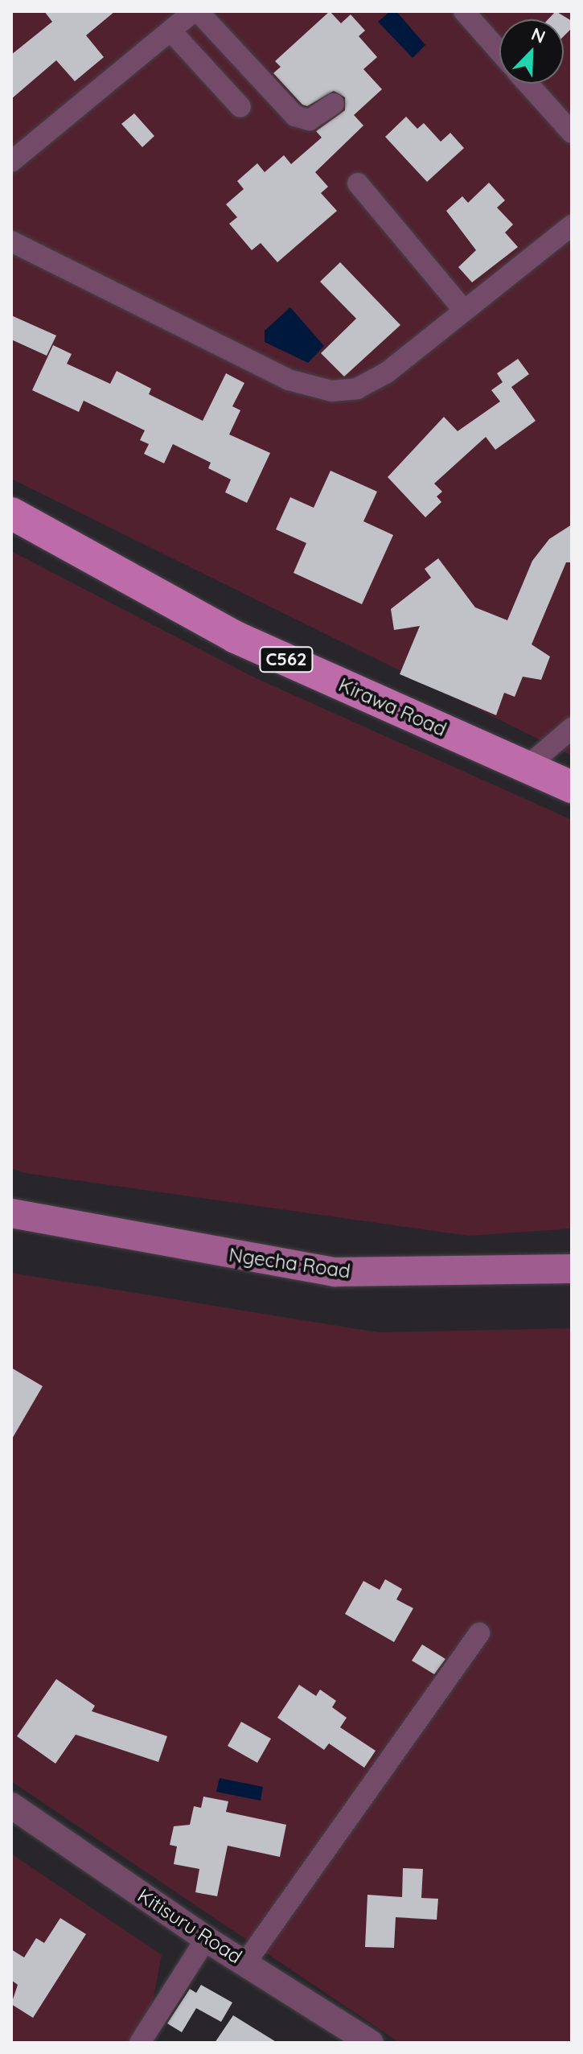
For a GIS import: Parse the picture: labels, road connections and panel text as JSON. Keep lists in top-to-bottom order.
{
  "streets": {
    "main road": ["C562", "Kirawa Road", "Ngecha Road"],
    "street": ["Kitisuru Road"]
  },
  "north": "top right"
}
